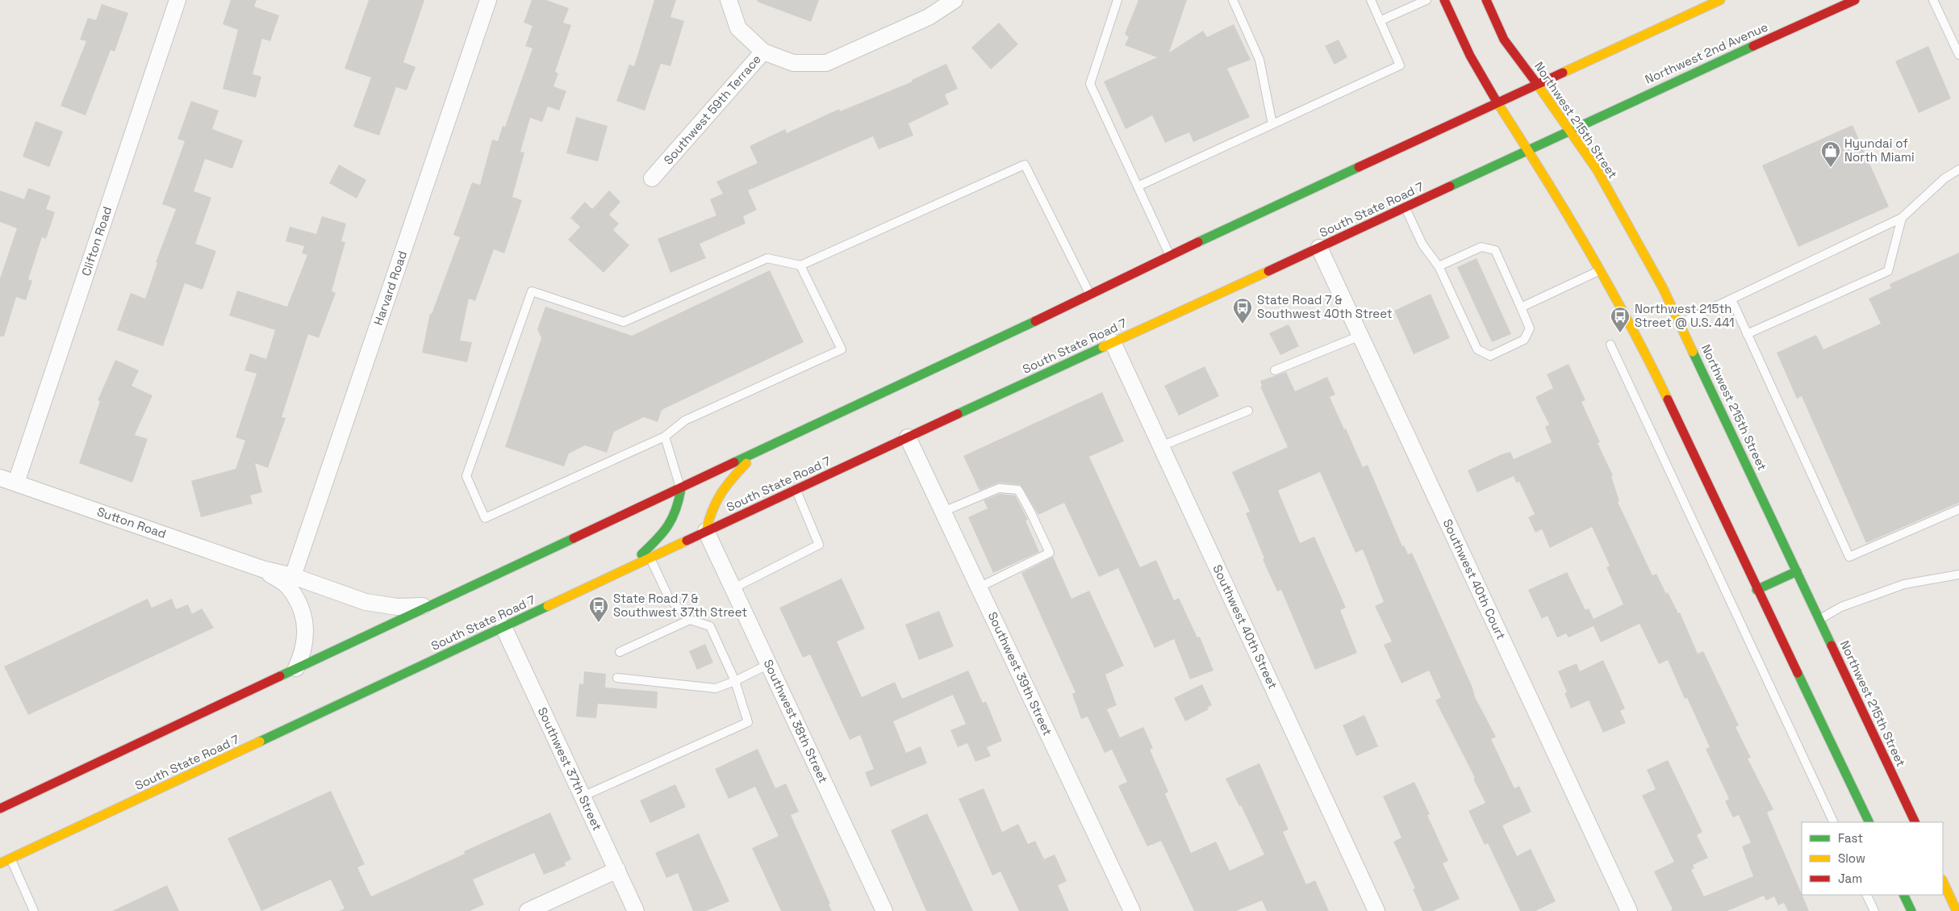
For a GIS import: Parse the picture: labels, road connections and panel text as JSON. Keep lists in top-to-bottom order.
{
  "streets": {
    "main road": ["Northwest 2nd Avenue", "Northwest 215th Street", "South State Road 7"],
    "street": [
      "Southwest 59th Terrace",
      "Clifton Road",
      "Harvard Road",
      "Sutton Road",
      "Southwest 40th Court",
      "Southwest 40th Street",
      "Southwest 39th Street",
      "Southwest 38th Street",
      "Southwest 37th Street"
    ]
  },
  "crossings": [
    ["Northwest 2nd Avenue", "Northwest 215th Street"],
    ["Northwest 2nd Avenue", "South State Road 7"],
    ["Northwest 215th Street", "South State Road 7"],
    ["South State Road 7", "Southwest 40th Court"],
    ["South State Road 7", "Southwest 40th Street"],
    ["South State Road 7", "Southwest 39th Street"],
    ["South State Road 7", "Southwest 38th Street"],
    ["South State Road 7", "Southwest 37th Street"],
    ["Clifton Road", "Sutton Road"],
    ["Harvard Road", "Sutton Road"]
  ],
  "places": {
    "shop": ["Hyundai of North Miami"],
    "bus stop": ["State Road 7 & Southwest 40th Street", "Northwest 215th Street @ U.S. 441", "State Road 7 & Southwest 37th Street"]
  },
  "legend": ["Fast", "Slow", "Jam"]
}
